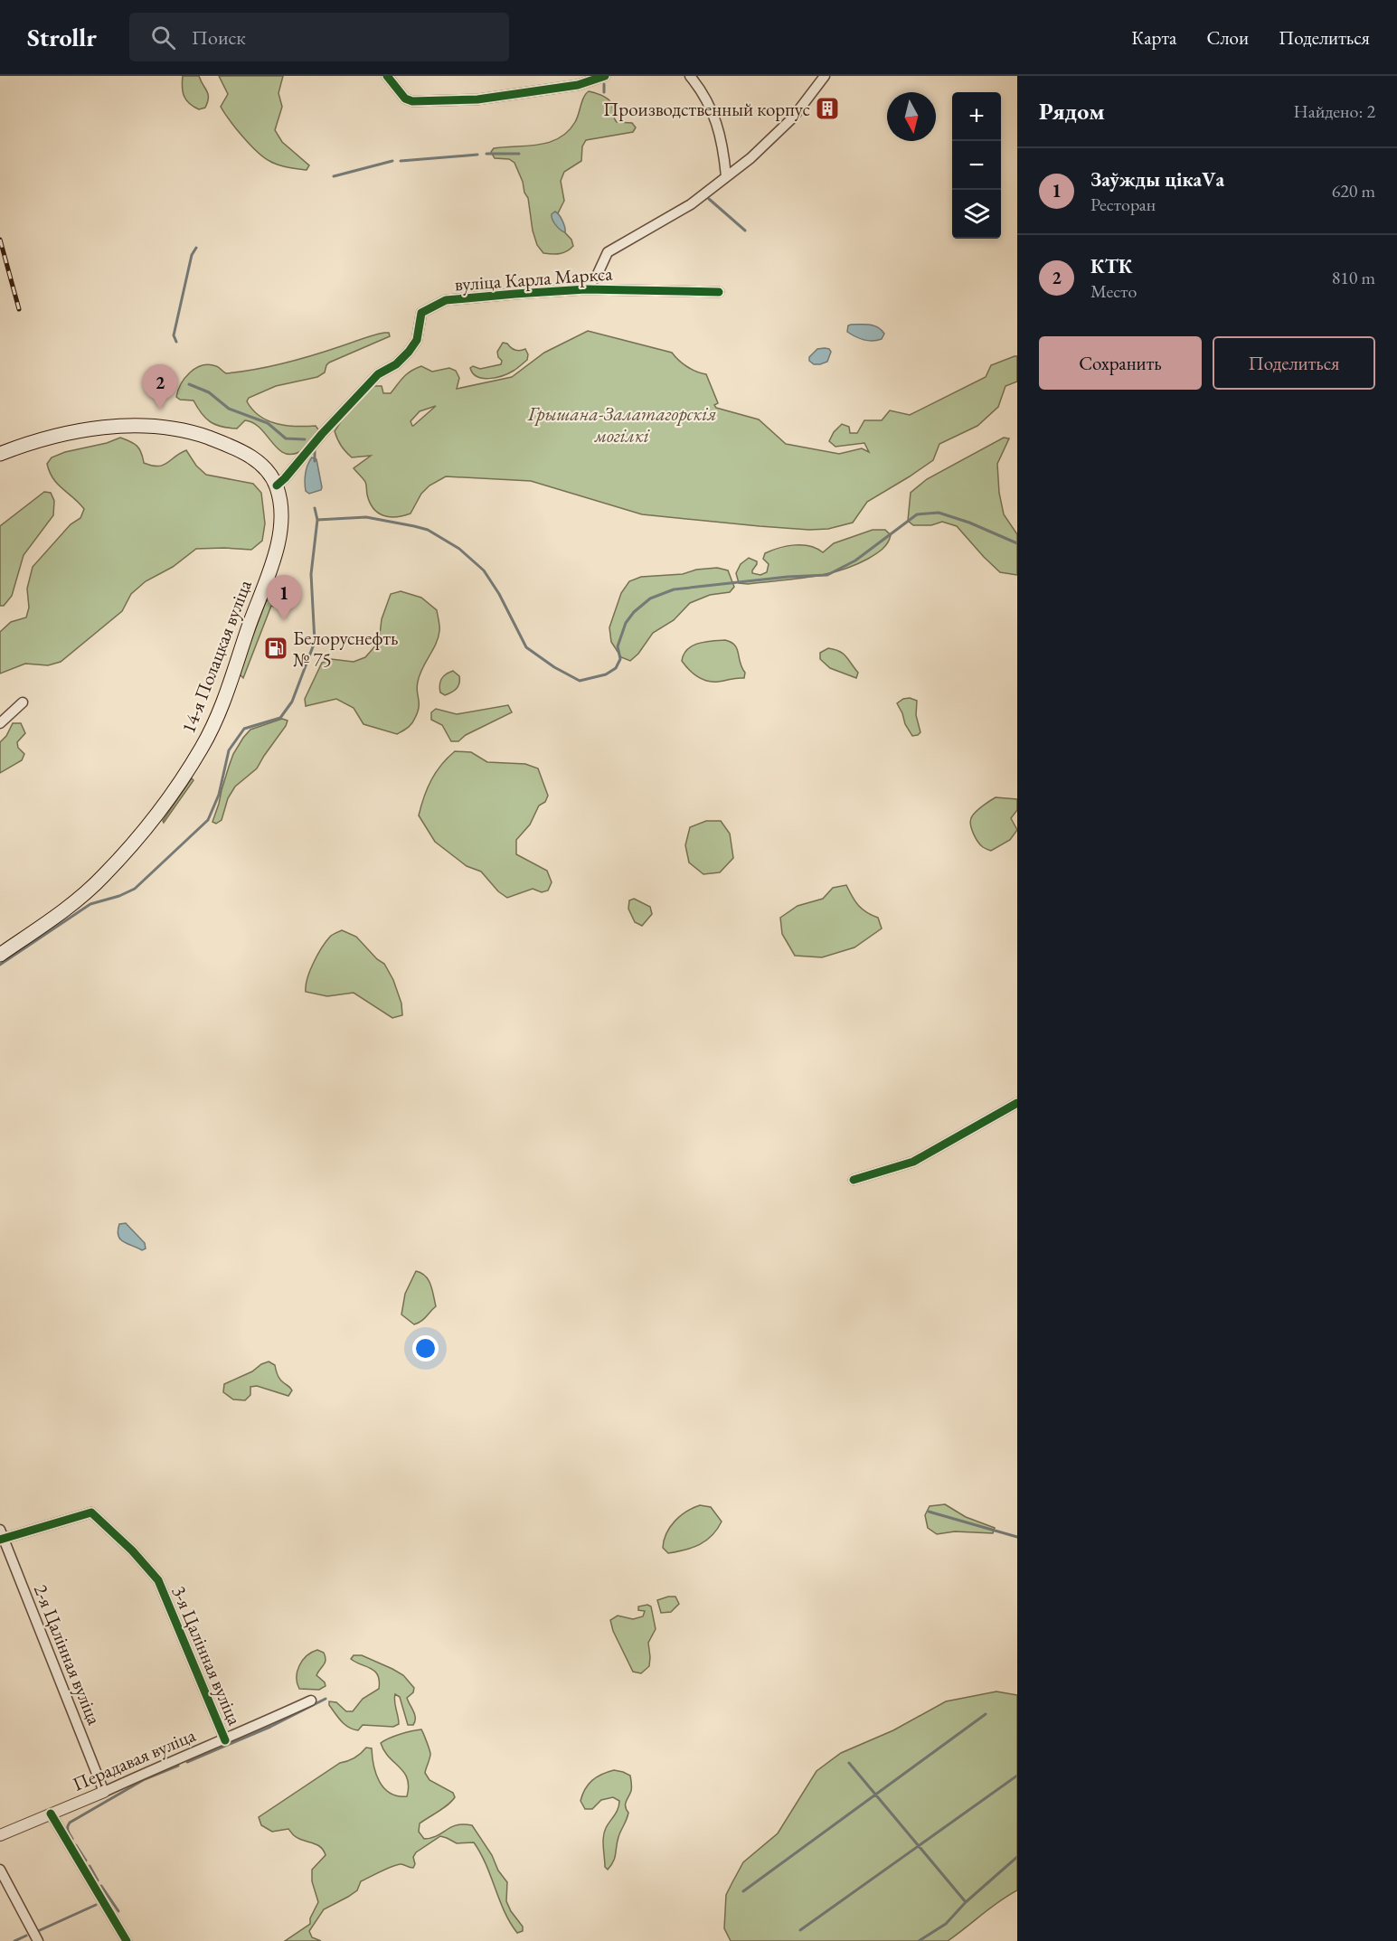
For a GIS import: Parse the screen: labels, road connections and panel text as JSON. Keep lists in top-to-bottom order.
{
  "streets": {
    "main road": ["14-я Полацкая вуліца"],
    "street": [
      "вуліца Карла Маркса",
      "2-я Цалінная вуліца",
      "3-я Цалінная вуліца",
      "Перадавая вуліца"
    ]
  },
  "crossings": [
    ["вуліца Карла Маркса", "14-я Полацкая вуліца"],
    ["2-я Цалінная вуліца", "3-я Цалінная вуліца"],
    ["2-я Цалінная вуліца", "Перадавая вуліца"],
    ["3-я Цалінная вуліца", "Перадавая вуліца"]
  ],
  "parks": ["Грышана-Залатагорскія могілкі"],
  "places": {
    "building": ["Производственный корпус"],
    "fuel station": ["Белоруснефть № 75"]
  },
  "north": "bottom",
  "page": {
    "header": "Strollr",
    "search": "Поиск",
    "nav": ["Карта", "Слои", "Поделиться"],
    "heading": ["Рядом", "Найдено: 2"],
    "map_buttons": ["+", "−"],
    "list": [
      {
        "mark": "1",
        "name": "Заўжды цікаVа",
        "note": "Ресторан",
        "value": "620 m"
      },
      {
        "mark": "2",
        "name": "КТК",
        "note": "Место",
        "value": "810 m"
      }
    ],
    "buttons": ["Сохранить", "Поделиться"],
    "pins": ["2", "1"]
  }
}
